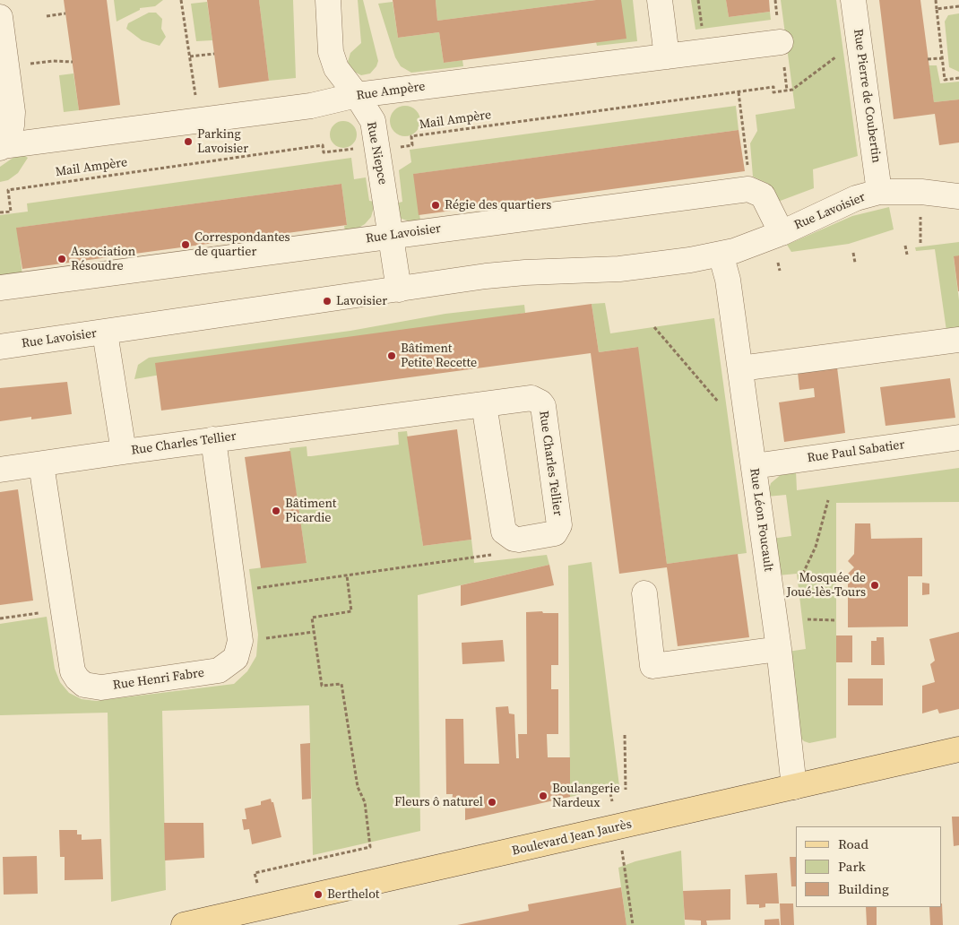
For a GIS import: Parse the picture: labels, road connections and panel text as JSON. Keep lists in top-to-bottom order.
{
  "streets": {
    "main road": ["Boulevard Jean Jaurès"],
    "street": [
      "Rue Ampère",
      "Rue Pierre de Coubertin",
      "Rue Niepce",
      "Rue Lavoisier",
      "Rue Charles Tellier",
      "Rue Paul Sabatier",
      "Rue Léon Foucault",
      "Rue Henri Fabre"
    ],
    "path": ["Mail Ampère"]
  },
  "crossings": [
    ["Rue Ampère", "Rue Niepce"],
    ["Rue Pierre de Coubertin", "Rue Lavoisier"],
    ["Mail Ampère", "Rue Niepce"],
    ["Rue Niepce", "Rue Lavoisier"],
    ["Rue Lavoisier", "Rue Charles Tellier"],
    ["Rue Lavoisier", "Rue Léon Foucault"],
    ["Rue Charles Tellier", "Rue Henri Fabre"],
    ["Rue Paul Sabatier", "Rue Léon Foucault"],
    ["Rue Léon Foucault", "Boulevard Jean Jaurès"]
  ],
  "places": [
    "Parking Lavoisier",
    "Régie des quartiers",
    "Correspondantes de quartier",
    "Association Résoudre",
    "Lavoisier",
    "Bâtiment Petite Recette",
    "Bâtiment Picardie",
    "Mosquée de Joué-lès-Tours",
    "Boulangerie Nardeux",
    "Fleurs ô naturel",
    "Berthelot"
  ],
  "legend": ["Road", "Park", "Building"]
}
